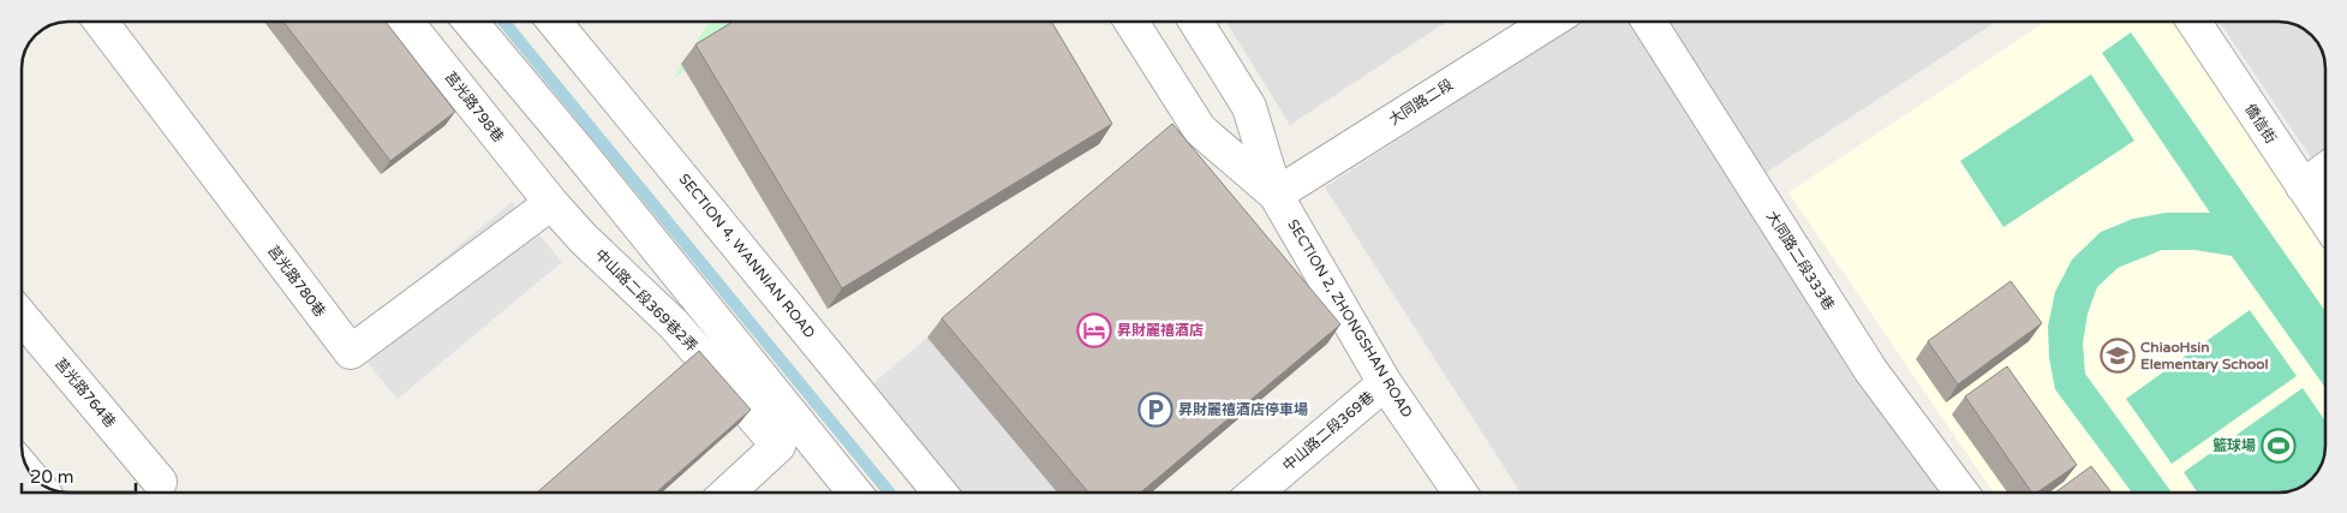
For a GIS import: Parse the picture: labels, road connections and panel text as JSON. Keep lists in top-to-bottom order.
{
  "streets": {
    "street": [
      "大同路二段",
      "莒光路798巷",
      "僑信街",
      "SECTION 4, WANNIAN ROAD",
      "大同路二段333巷",
      "莒光路780巷",
      "中山路二段369巷2弄",
      "SECTION 2, ZHONGSHAN ROAD",
      "莒光路764巷",
      "中山路二段369巷"
    ]
  },
  "crossings": [
    ["大同路二段", "SECTION 2, ZHONGSHAN ROAD"],
    ["莒光路798巷", "莒光路780巷"],
    ["莒光路798巷", "中山路二段369巷2弄"],
    ["莒光路780巷", "中山路二段369巷2弄"],
    ["SECTION 2, ZHONGSHAN ROAD", "中山路二段369巷"]
  ],
  "places": {
    "hotel": ["昇財麗禧酒店"],
    "school or university": ["ChiaoHsin Elementary School"],
    "parking": ["昇財麗禧酒店停車場"],
    "sports": ["籃球場"]
  },
  "scale_bar": "20 m"
}
